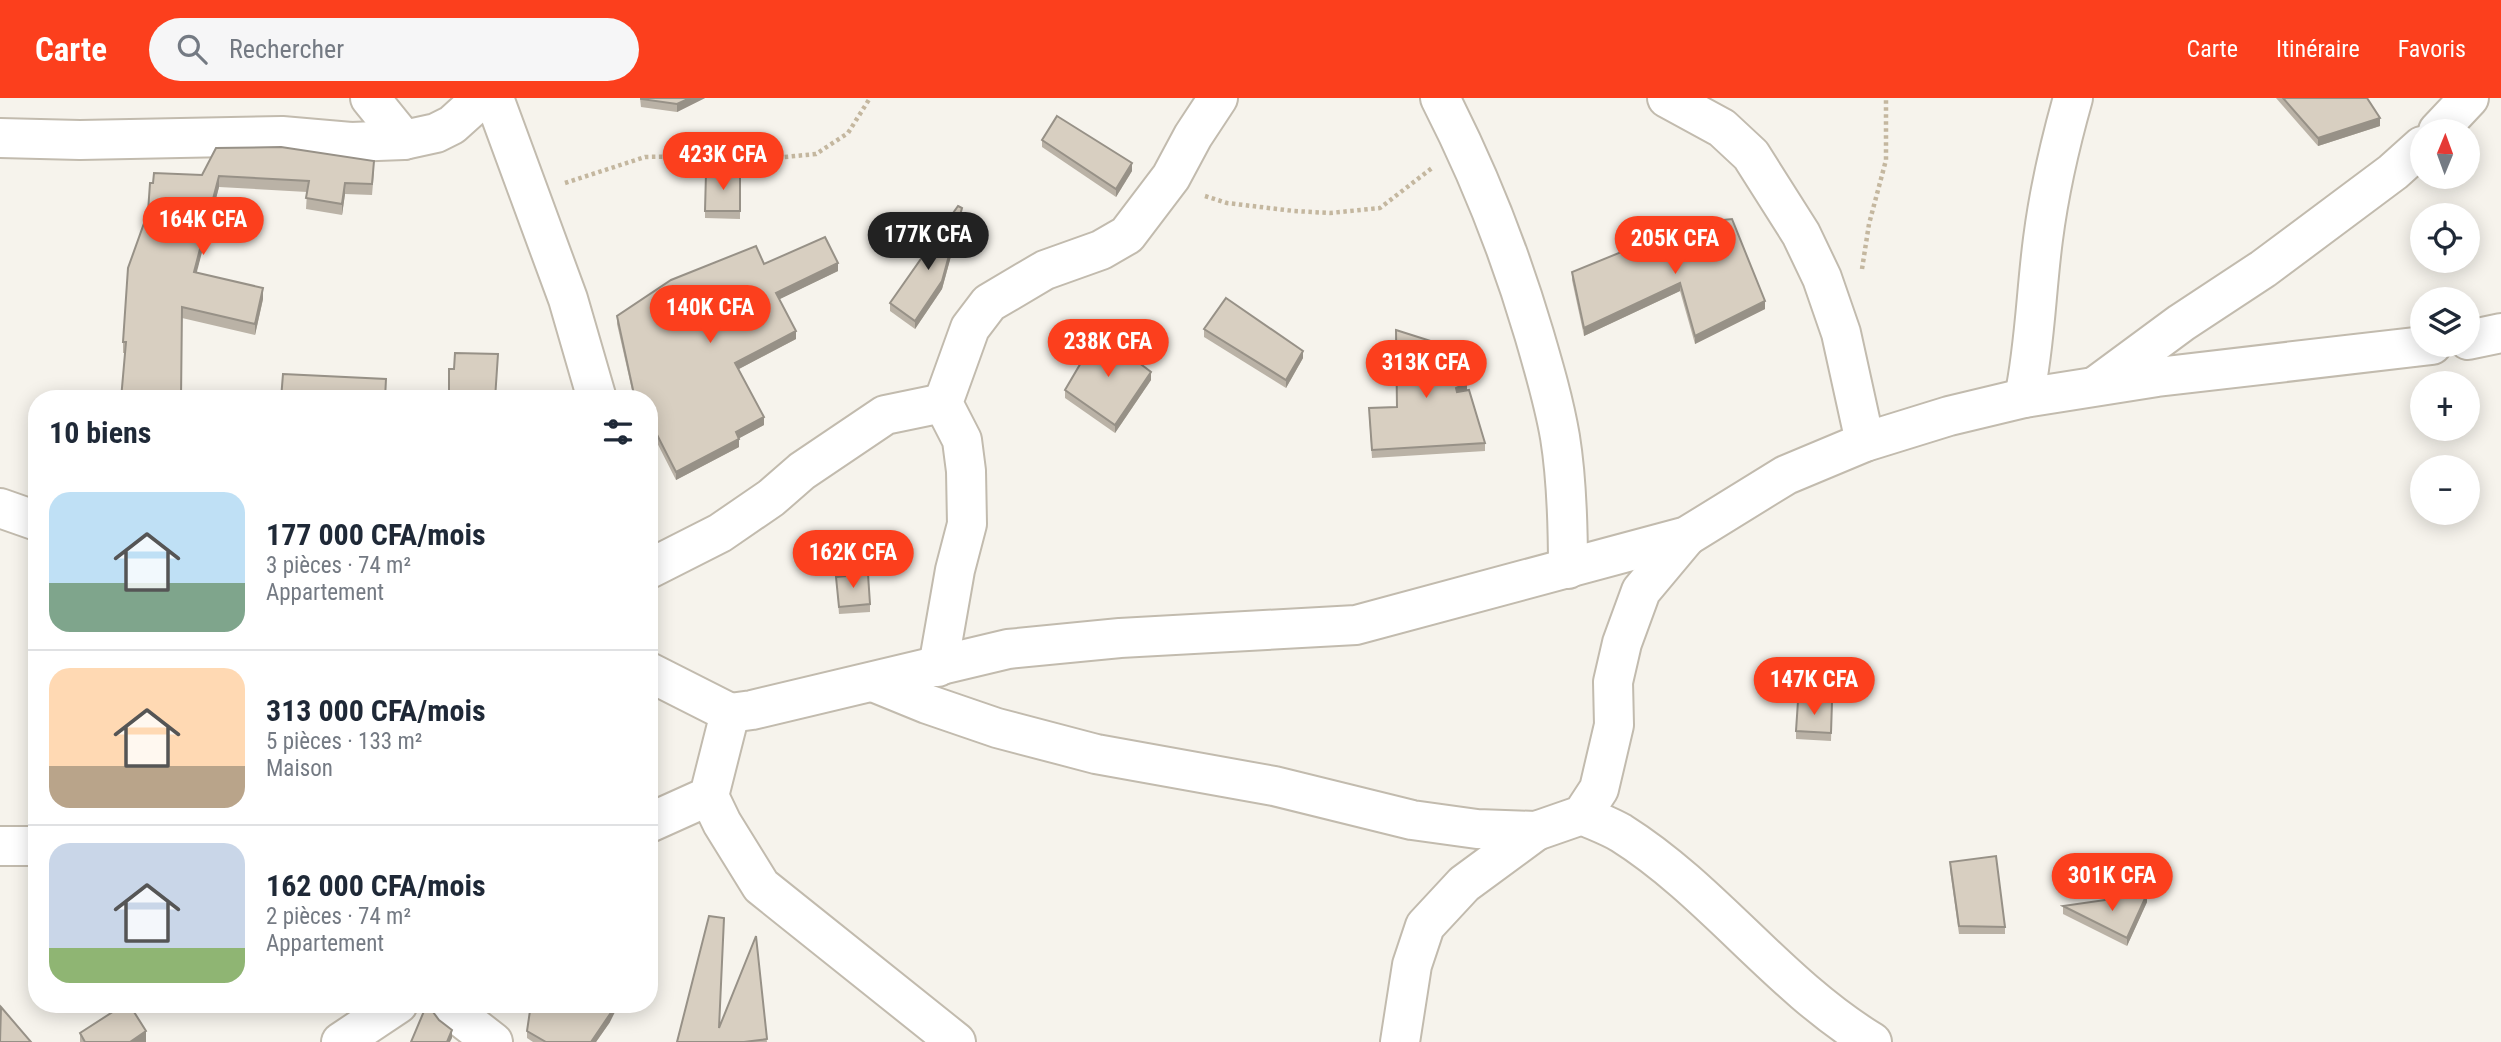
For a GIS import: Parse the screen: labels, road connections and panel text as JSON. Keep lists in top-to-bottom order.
{
  "north": "top",
  "page": {
    "header": "Carte",
    "search": "Rechercher",
    "nav": ["Carte", "Itinéraire", "Favoris"],
    "map_buttons": ["+", "−"],
    "price": [
      "423K CFA",
      "164K CFA",
      "177K CFA",
      "205K CFA",
      "140K CFA",
      "238K CFA",
      "313K CFA",
      "162K CFA",
      "147K CFA",
      "301K CFA"
    ],
    "heading": "10 biens",
    "list": [
      {
        "name": "177 000 CFA/mois",
        "note": "3 pièces · 74 m² · Appartement"
      },
      {
        "name": "313 000 CFA/mois",
        "note": "5 pièces · 133 m² · Maison"
      },
      {
        "name": "162 000 CFA/mois",
        "note": "2 pièces · 74 m² · Appartement"
      }
    ]
  }
}
